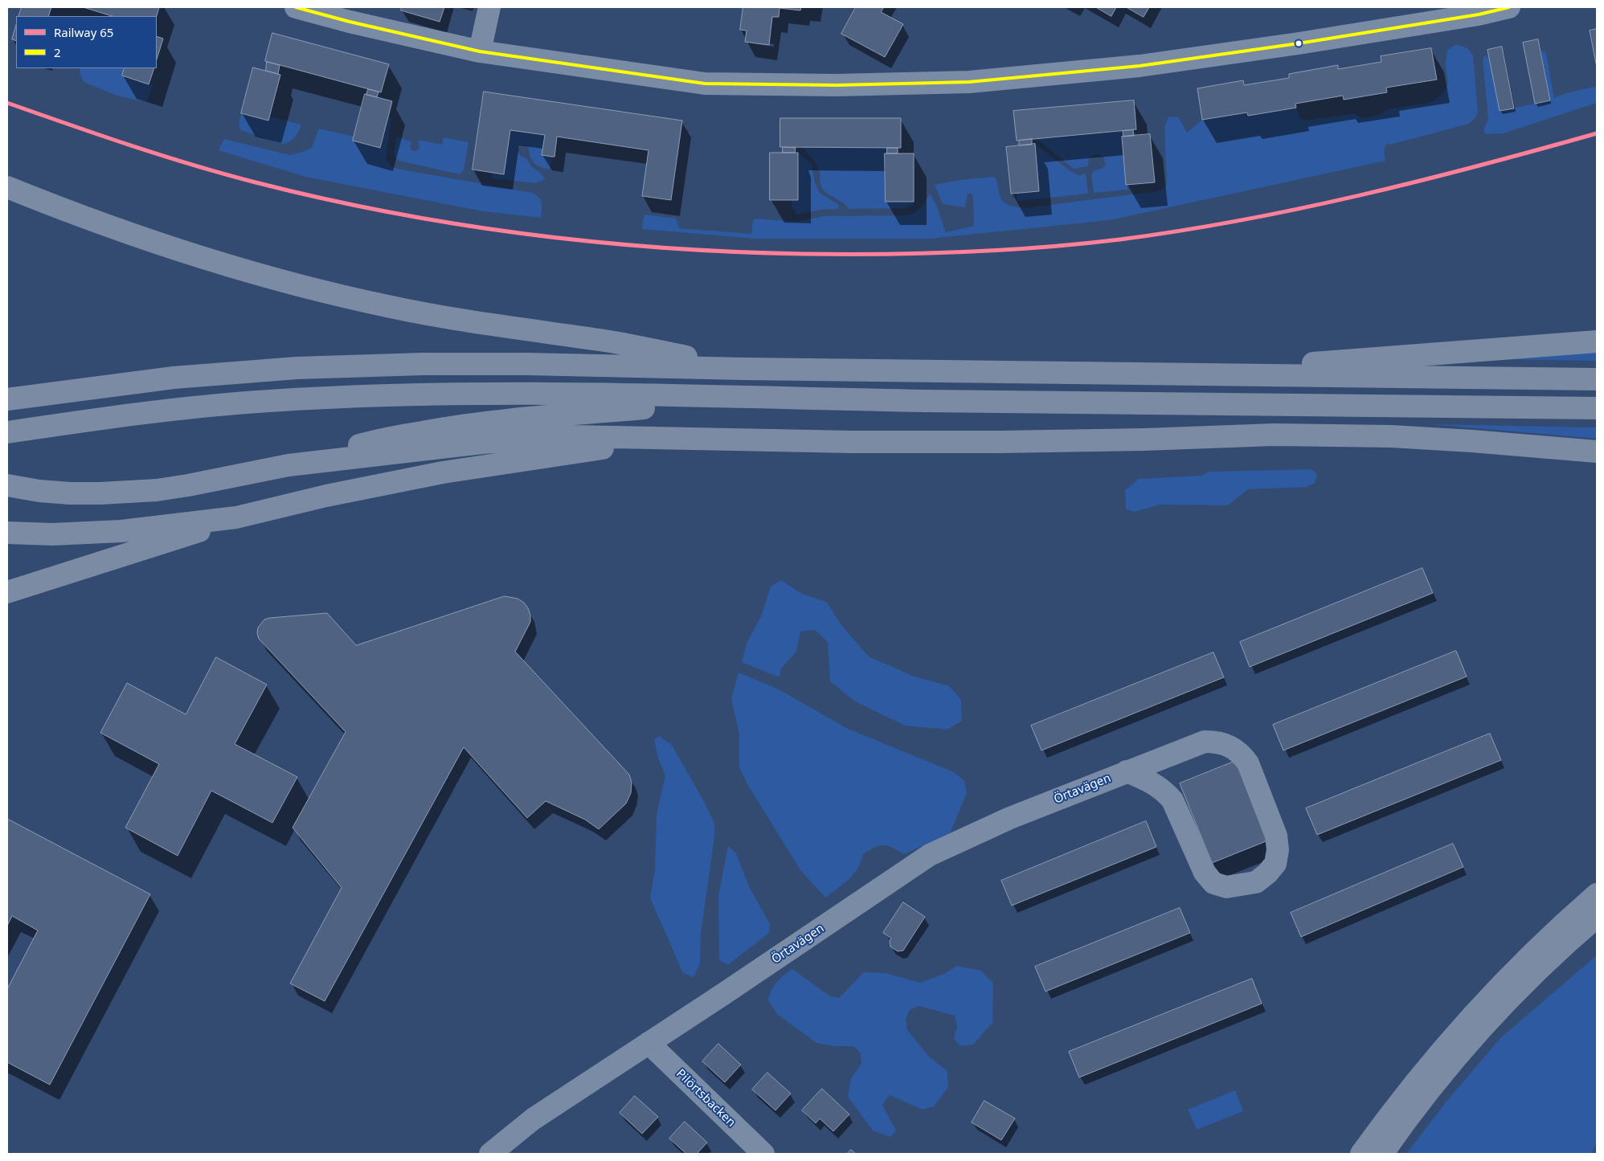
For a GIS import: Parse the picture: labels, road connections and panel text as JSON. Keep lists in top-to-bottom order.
{
  "streets": {
    "street": ["Örtavägen", "Pilörtsbacken"]
  },
  "crossings": [
    ["Örtavägen", "Pilörtsbacken"]
  ],
  "lines": ["transit line 2", "rail line 65"],
  "legend": ["Railway 65", "2"]
}
